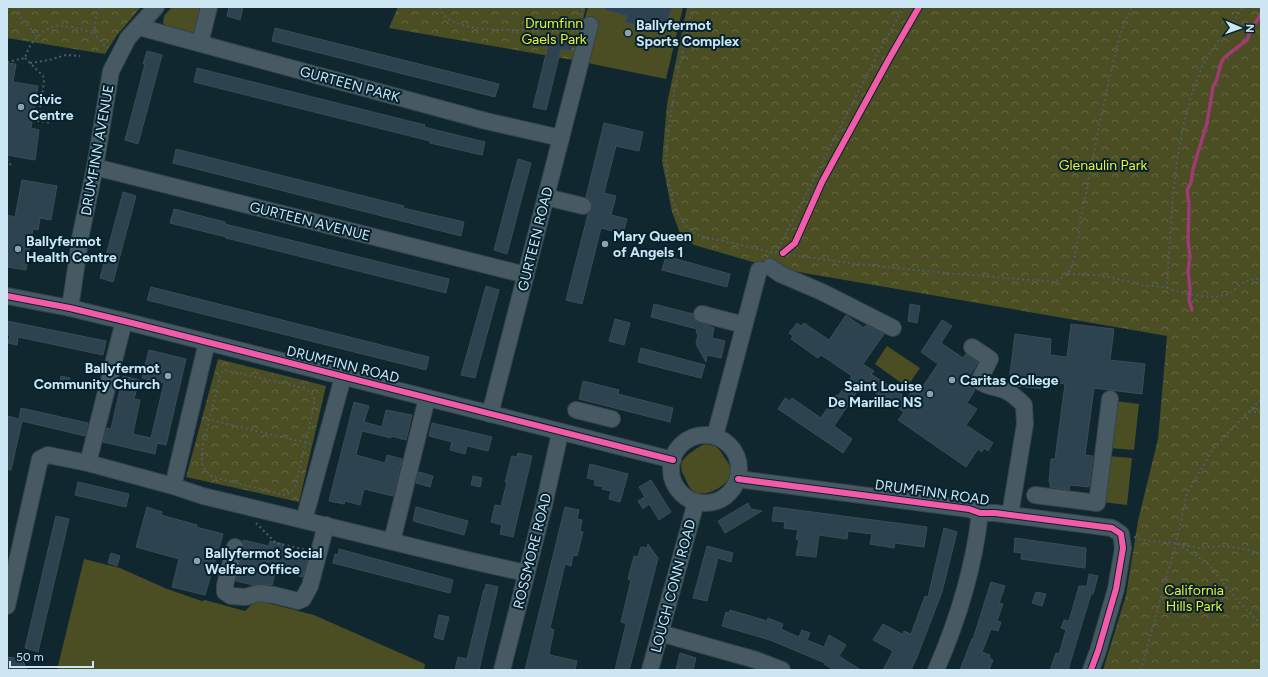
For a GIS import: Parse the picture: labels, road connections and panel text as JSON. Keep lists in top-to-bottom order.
{
  "streets": {
    "street": [
      "GURTEEN PARK",
      "DRUMFINN AVENUE",
      "GURTEEN AVENUE",
      "GURTEEN ROAD",
      "DRUMFINN ROAD",
      "ROSSMORE ROAD",
      "LOUGH CONN ROAD"
    ]
  },
  "crossings": [
    ["GURTEEN PARK", "DRUMFINN AVENUE"],
    ["GURTEEN PARK", "GURTEEN ROAD"],
    ["DRUMFINN AVENUE", "GURTEEN AVENUE"],
    ["DRUMFINN AVENUE", "DRUMFINN ROAD"],
    ["GURTEEN AVENUE", "GURTEEN ROAD"],
    ["GURTEEN ROAD", "DRUMFINN ROAD"],
    ["DRUMFINN ROAD", "ROSSMORE ROAD"],
    ["DRUMFINN ROAD", "LOUGH CONN ROAD"]
  ],
  "parks": ["Drumfinn Gaels Park", "Glenaulin Park", "California Hills Park"],
  "places": [
    "Ballyfermot Sports Complex",
    "Civic Centre",
    "Mary Queen of Angels 1",
    "Ballyfermot Health Centre",
    "Ballyfermot Community Church",
    "Caritas College",
    "Saint Louise De Marillac NS",
    "Ballyfermot Social Welfare Office"
  ],
  "scale_bar": "50 m",
  "north": "right"
}
